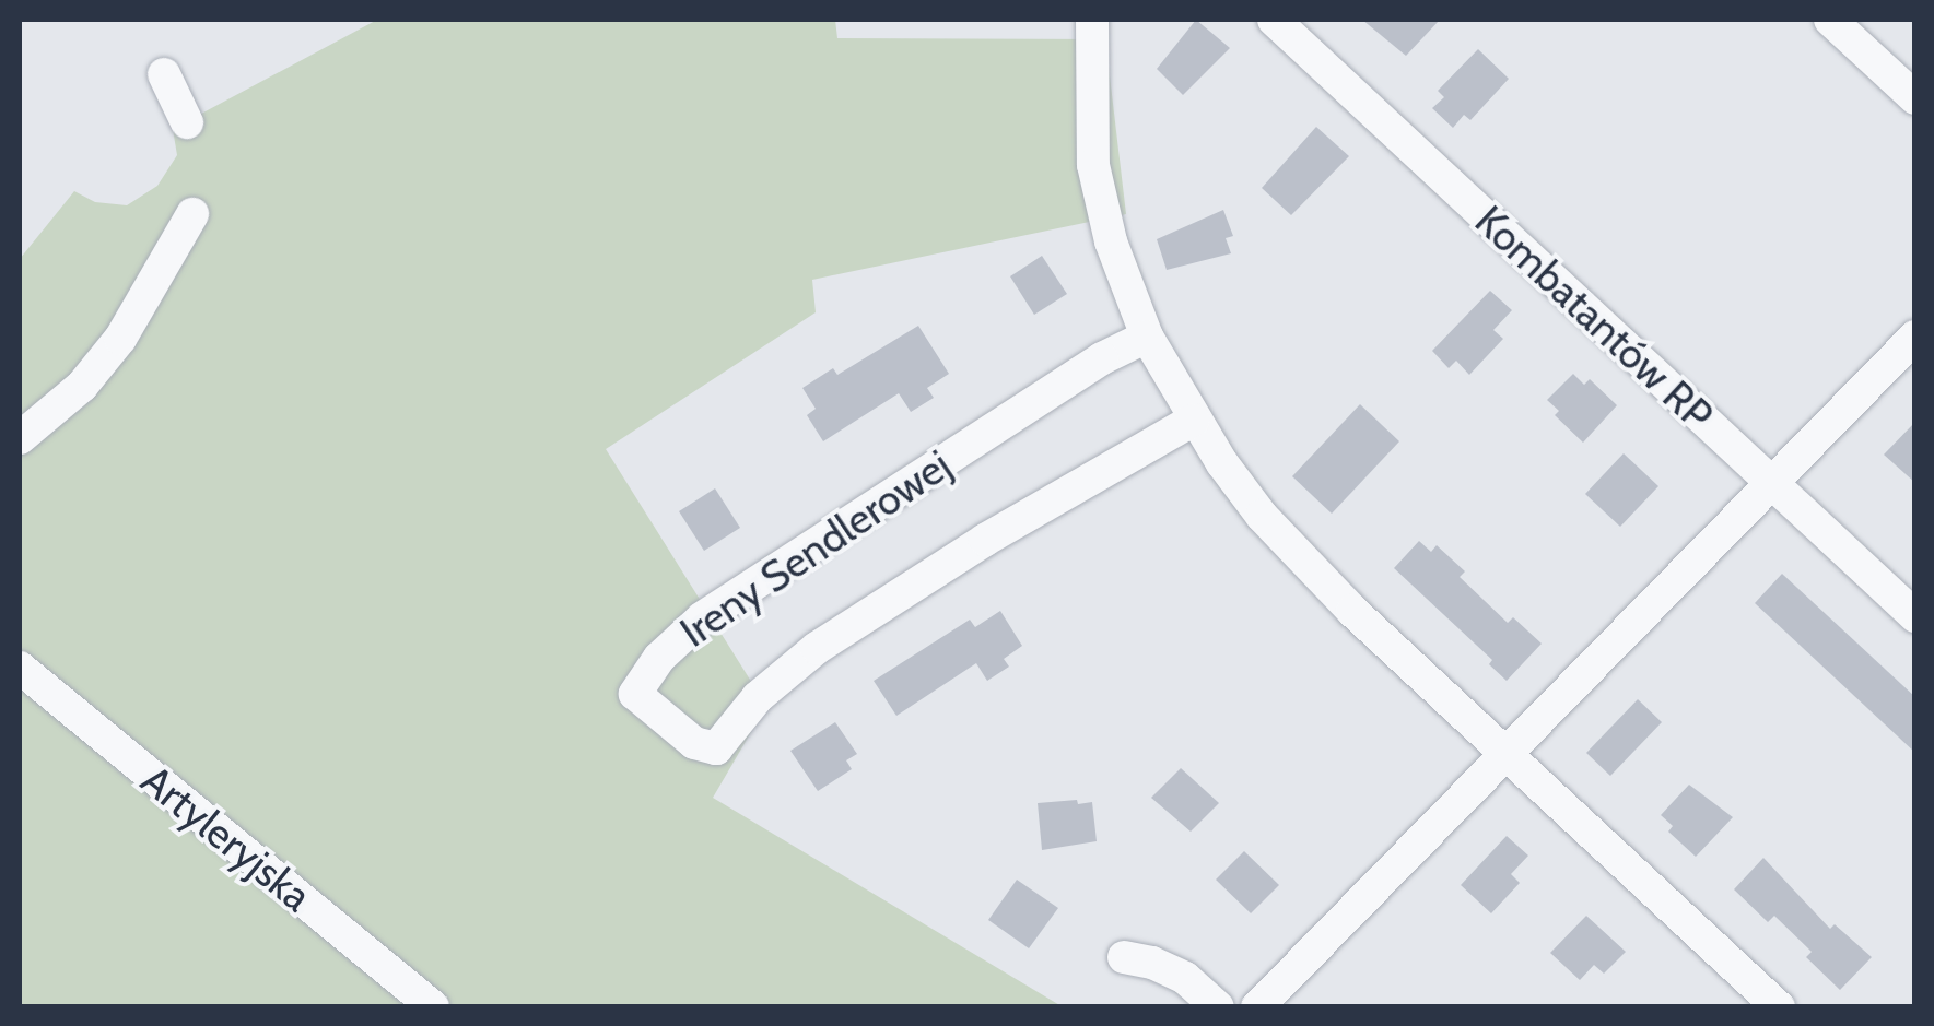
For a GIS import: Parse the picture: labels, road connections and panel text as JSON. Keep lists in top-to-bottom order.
{
  "streets": {
    "street": ["Kombatantów RP", "Ireny Sendlerowej", "Artyleryjska"]
  }
}
